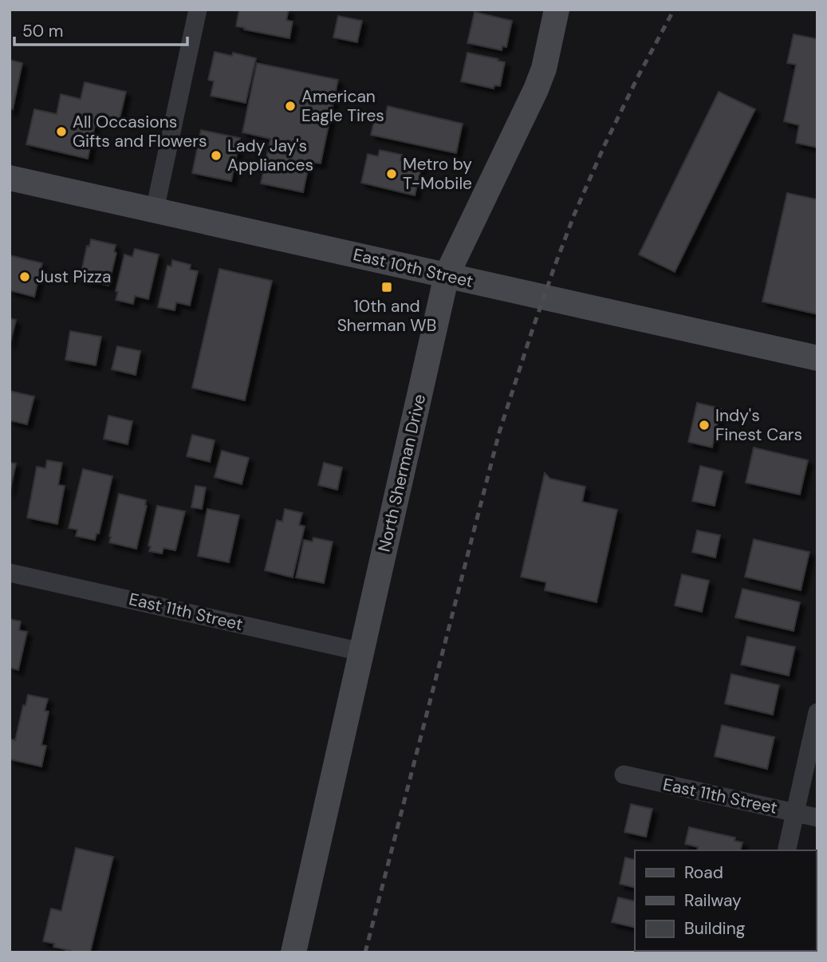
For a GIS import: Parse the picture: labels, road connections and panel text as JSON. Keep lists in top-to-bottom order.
{
  "streets": {
    "main road": ["East 10th Street", "North Sherman Drive"],
    "street": ["East 11th Street"]
  },
  "crossings": [
    ["East 10th Street", "North Sherman Drive"],
    ["North Sherman Drive", "East 11th Street"]
  ],
  "places": {
    "other": [
      "American Eagle Tires",
      "All Occasions Gifts and Flowers",
      "Lady Jay's Appliances",
      "Metro by T-Mobile",
      "Just Pizza",
      "Indy's Finest Cars"
    ],
    "transit": ["10th and Sherman WB"]
  },
  "legend": ["Road", "Railway", "Building"],
  "scale_bar": "50 m"
}
